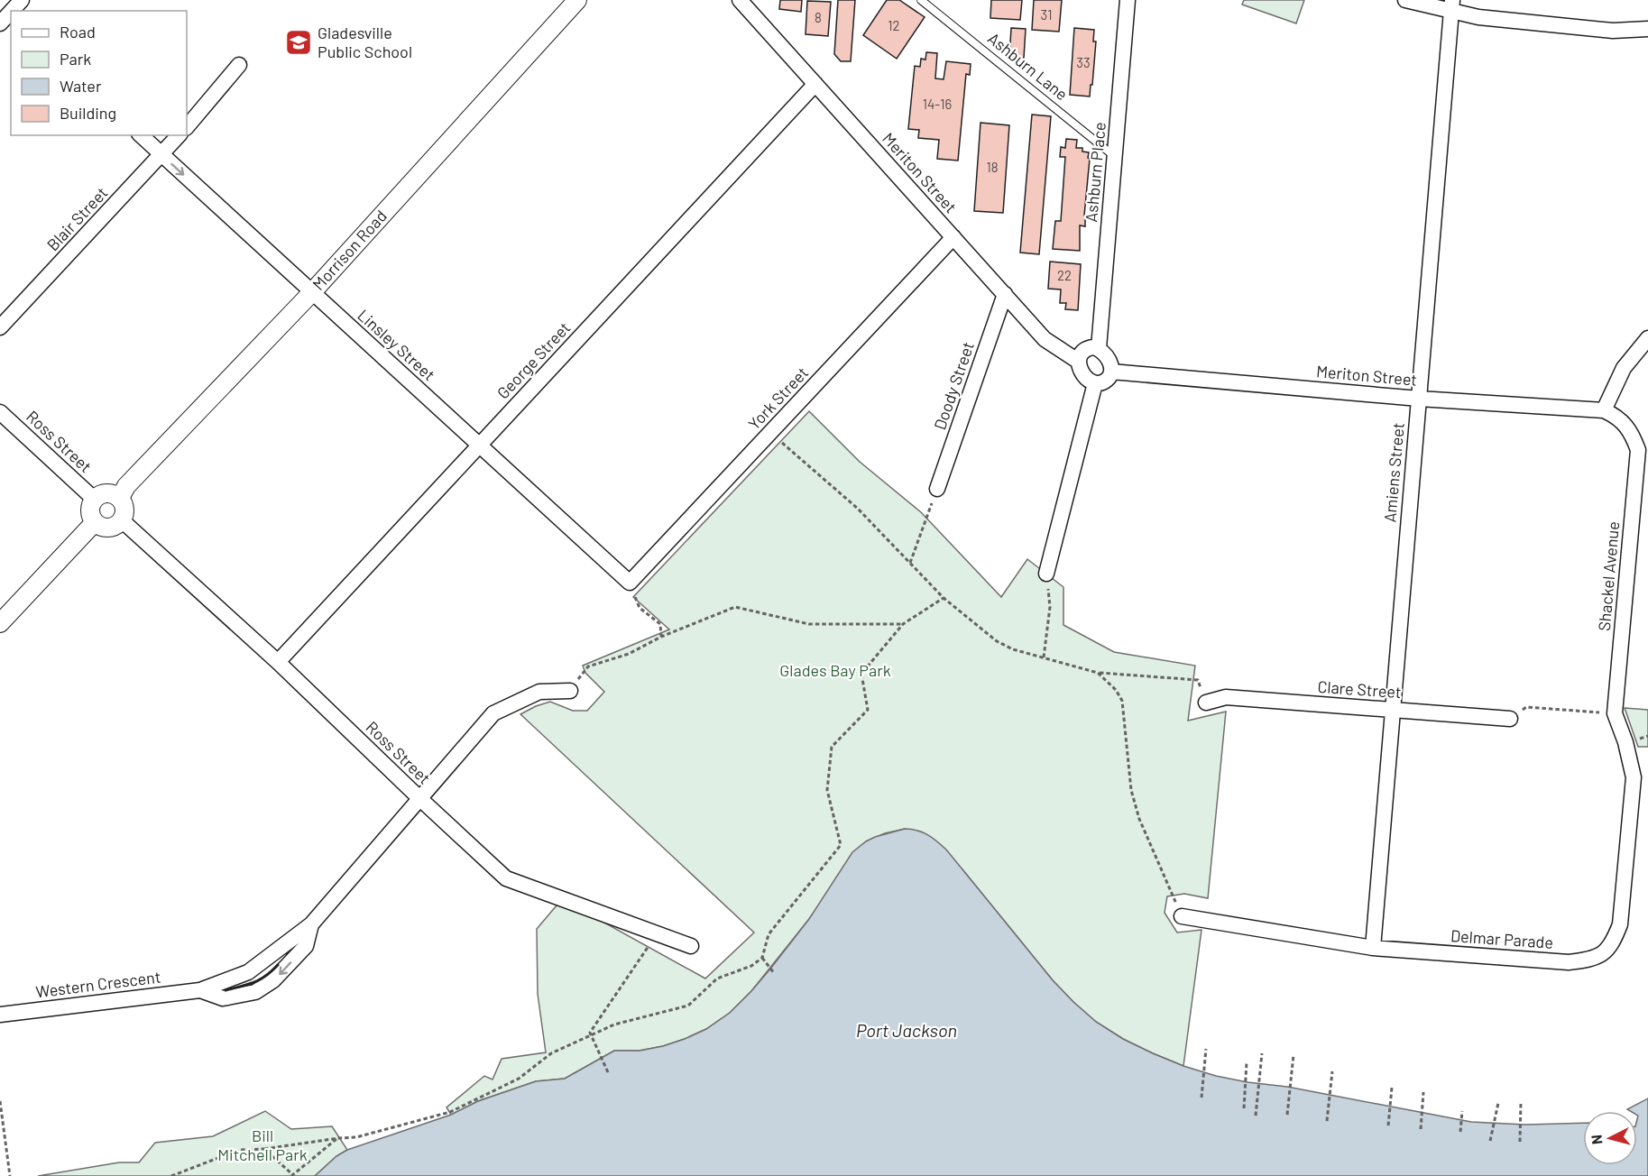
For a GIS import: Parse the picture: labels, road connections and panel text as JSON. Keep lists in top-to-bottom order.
{
  "streets": {
    "street": [
      "Ashburn Place",
      "Meriton Street",
      "Blair Street",
      "Morrison Road",
      "Linsley Street",
      "George Street",
      "Doody Street",
      "York Street",
      "Ross Street",
      "Amiens Street",
      "Shackel Avenue",
      "Clare Street",
      "Delmar Parade",
      "Western Crescent"
    ],
    "lane": ["Ashburn Lane"]
  },
  "crossings": [
    ["Ashburn Lane", "Ashburn Place"],
    ["Ashburn Place", "Meriton Street"],
    ["Meriton Street", "George Street"],
    ["Meriton Street", "Doody Street"],
    ["Meriton Street", "York Street"],
    ["Meriton Street", "Amiens Street"],
    ["Meriton Street", "Shackel Avenue"],
    ["Blair Street", "Linsley Street"],
    ["Morrison Road", "Linsley Street"],
    ["Morrison Road", "Ross Street"],
    ["Linsley Street", "George Street"],
    ["Linsley Street", "York Street"],
    ["George Street", "Ross Street"],
    ["Ross Street", "Western Crescent"],
    ["Amiens Street", "Clare Street"],
    ["Amiens Street", "Delmar Parade"],
    ["Shackel Avenue", "Delmar Parade"]
  ],
  "water": ["Port Jackson"],
  "parks": ["Glades Bay Park", "Bill Mitchell Park"],
  "places": {
    "school or university": ["Gladesville Public School"]
  },
  "house_numbers": [
    "31",
    "8",
    "12",
    "33",
    "14-16",
    "18",
    "22"
  ],
  "legend": [
    "Road",
    "Park",
    "Water",
    "Building"
  ],
  "north": "left"
}
